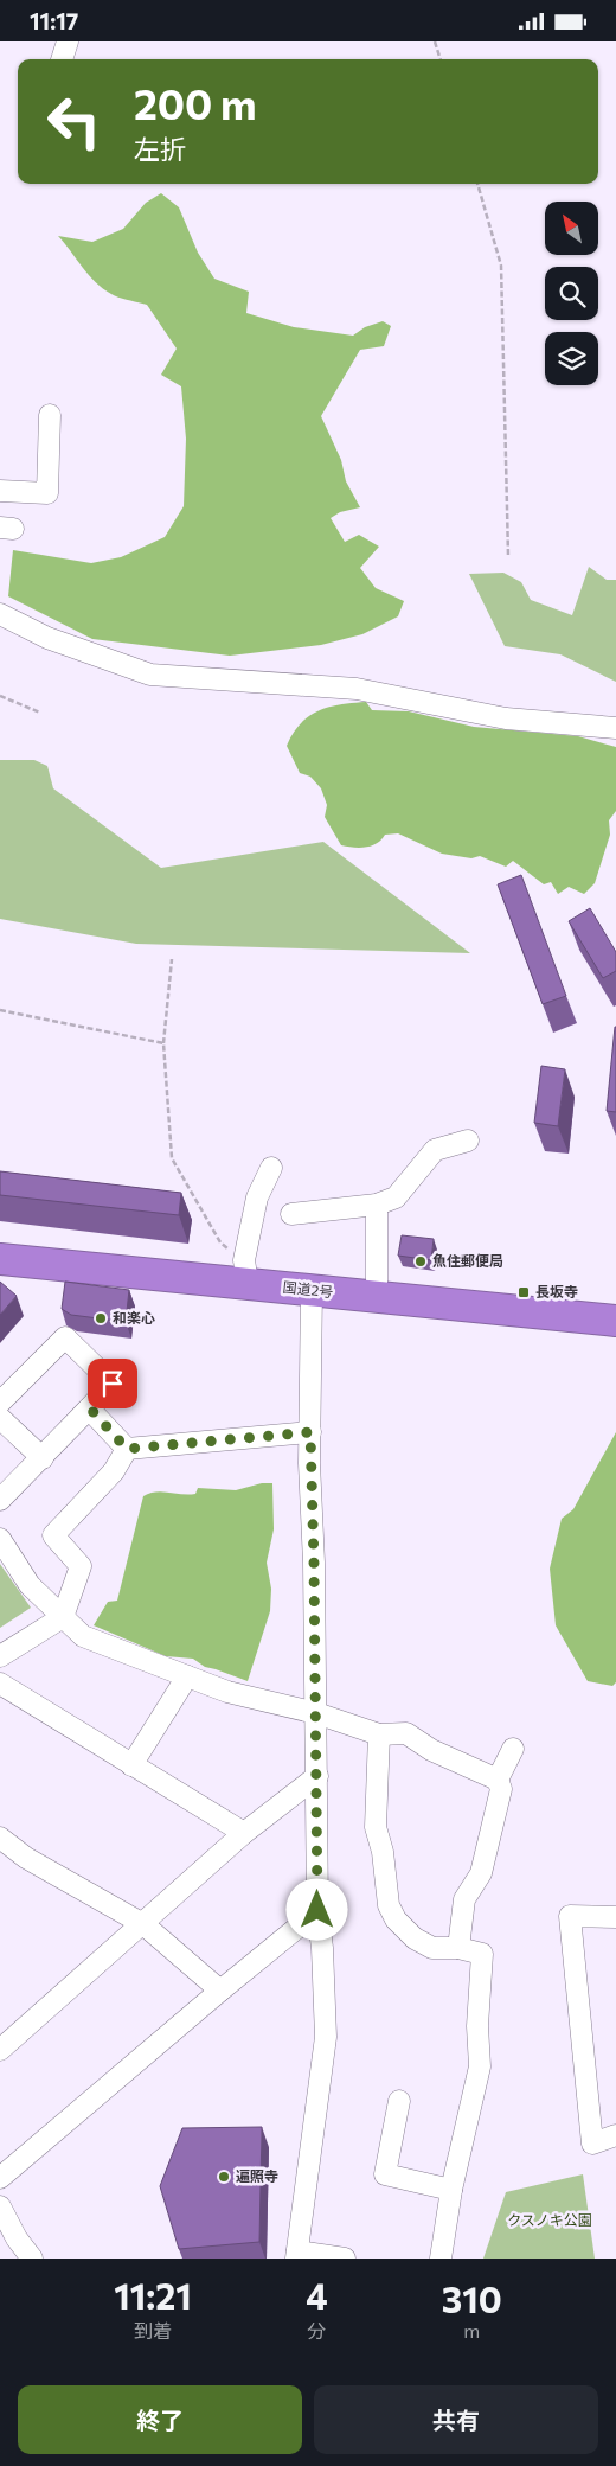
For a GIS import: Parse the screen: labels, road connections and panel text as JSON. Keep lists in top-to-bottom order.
{
  "streets": {
    "highway": ["国道2号"]
  },
  "parks": ["クスノキ公園"],
  "places": {
    "other": ["魚住郵便局", "和楽心", "遍照寺"],
    "transit": ["長坂寺"]
  },
  "north": "top left",
  "page": {
    "status": "11:17",
    "turn": ["200 m", "左折"],
    "eta": [
      "11:21",
      "到着",
      "4",
      "分",
      "310",
      "m"
    ],
    "buttons": ["終了", "共有"]
  }
}
